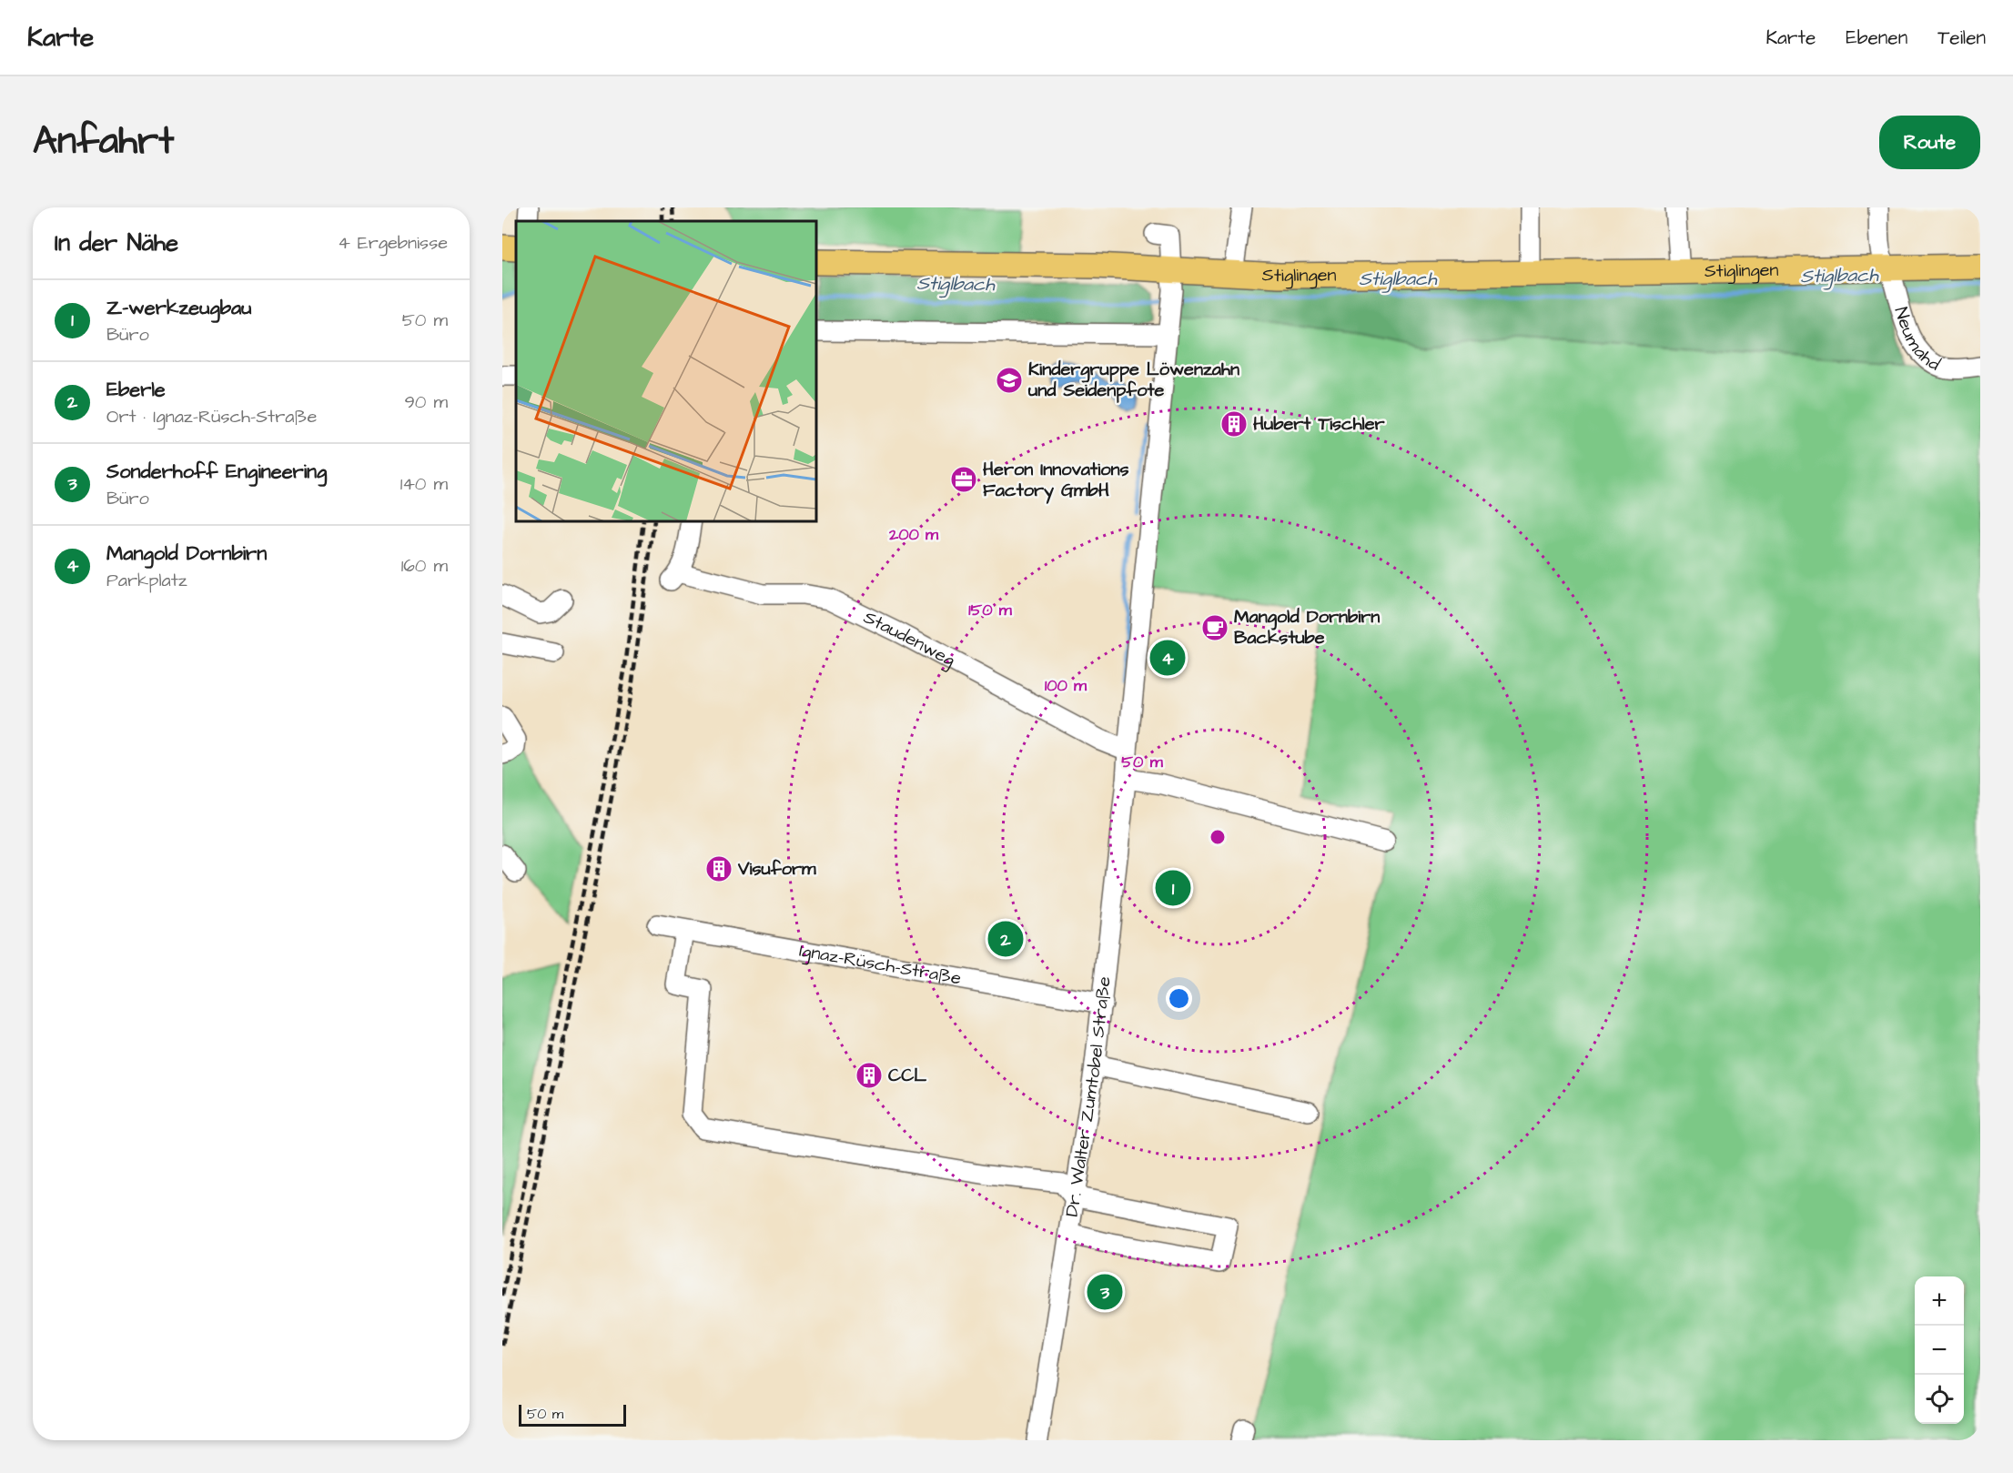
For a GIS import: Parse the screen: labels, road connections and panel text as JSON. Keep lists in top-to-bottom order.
{
  "streets": {
    "main road": ["Stiglingen"],
    "street": [
      "Neumahd",
      "Staudenweg",
      "Ignaz-Rüsch-Straße",
      "Dr. Walter Zumtobel Straße"
    ]
  },
  "crossings": [
    ["Stiglingen", "Neumahd"],
    ["Stiglingen", "Dr. Walter Zumtobel Straße"],
    ["Staudenweg", "Dr. Walter Zumtobel Straße"],
    ["Ignaz-Rüsch-Straße", "Dr. Walter Zumtobel Straße"]
  ],
  "water": ["Stiglbach"],
  "places": {
    "school or university": ["Kindergruppe Löwenzahn und Seidenpfote"],
    "building": ["Hubert Tischler", "Visuform", "CCL"],
    "office": ["Heron Innovations Factory GmbH"],
    "cafe": ["Mangold Dornbirn Backstube"]
  },
  "scale_bar": "50 m",
  "page": {
    "header": "Karte",
    "nav": ["Karte", "Ebenen", "Teilen"],
    "title": "Anfahrt",
    "buttons": "Route",
    "heading": ["In der Nähe", "4 Ergebnisse"],
    "list": [
      {
        "mark": "1",
        "name": "Z-werkzeugbau",
        "note": "Büro",
        "value": "50 m"
      },
      {
        "mark": "2",
        "name": "Eberle",
        "note": "Ort · Ignaz-Rüsch-Straße",
        "value": "90 m"
      },
      {
        "mark": "3",
        "name": "Sonderhoff Engineering",
        "note": "Büro",
        "value": "140 m"
      },
      {
        "mark": "4",
        "name": "Mangold Dornbirn",
        "note": "Parkplatz",
        "value": "160 m"
      }
    ],
    "pins": [
      "4",
      "1",
      "2",
      "3"
    ],
    "map_buttons": ["+", "−"],
    "scale": "50 m"
  },
  "rings": [
    "200 m",
    "150 m",
    "100 m",
    "50 m"
  ]
}
